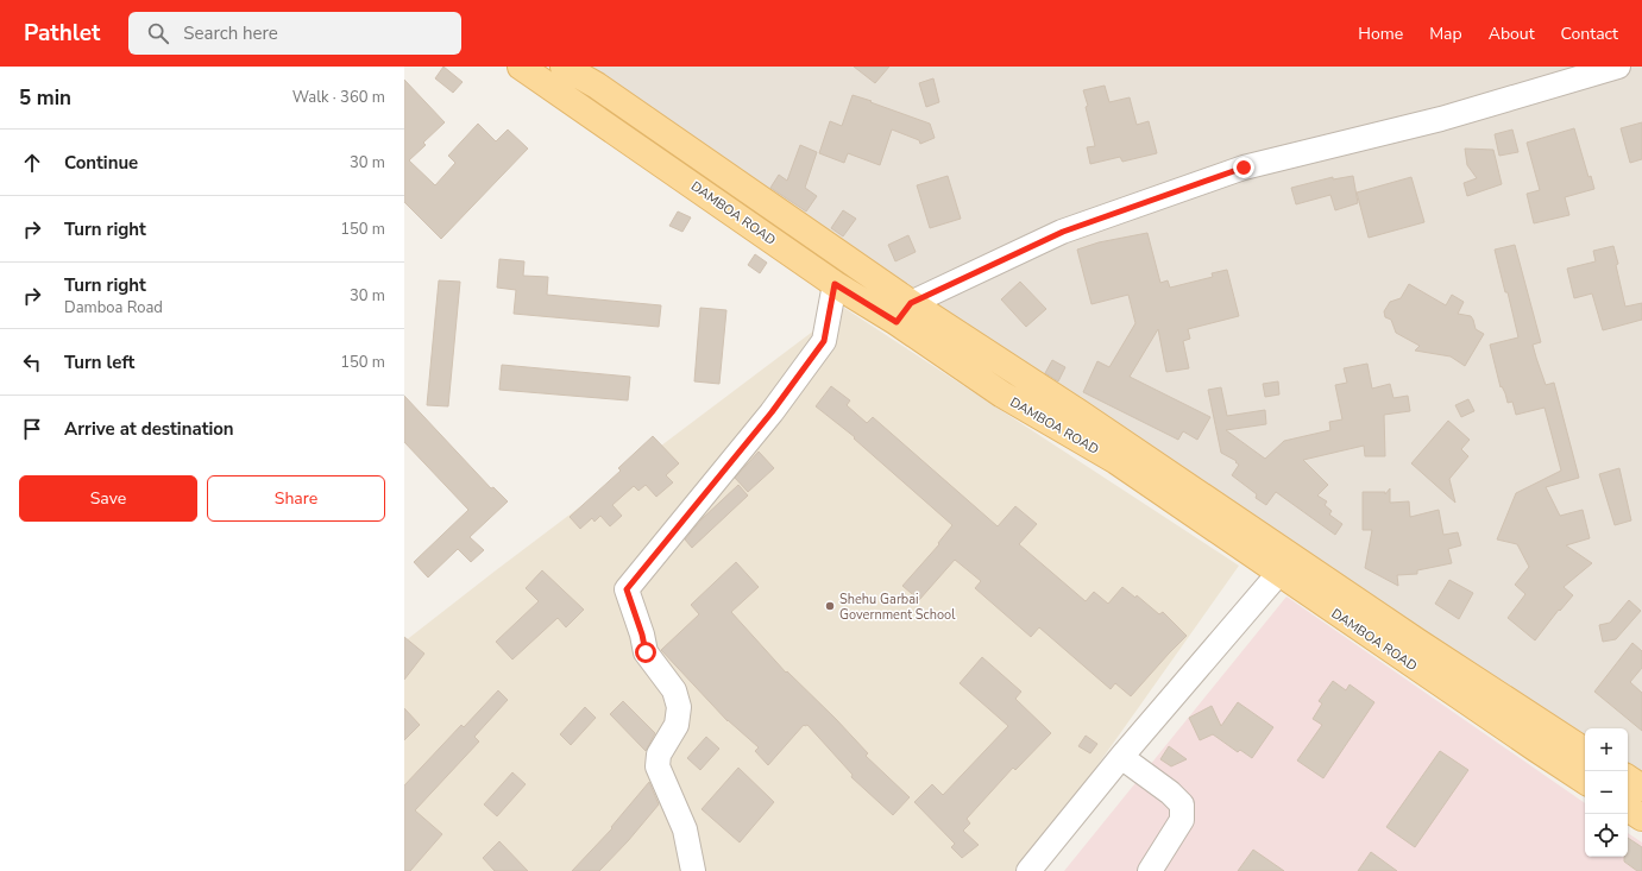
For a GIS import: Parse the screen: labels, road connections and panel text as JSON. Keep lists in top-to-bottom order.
{
  "streets": {
    "main road": ["DAMBOA ROAD"]
  },
  "places": ["Shehu Garbai Government School"],
  "page": {
    "header": "Pathlet",
    "search": "Search here",
    "nav": [
      "Home",
      "Map",
      "About",
      "Contact"
    ],
    "heading": ["5 min", "Walk · 360 m"],
    "list": [
      ["Continue", "30 m"],
      ["Turn right", "150 m"],
      ["Turn right", "Damboa Road", "30 m"],
      ["Turn left", "150 m"],
      "Arrive at destination"
    ],
    "buttons": ["Save", "Share"],
    "map_buttons": ["+", "−"]
  }
}
